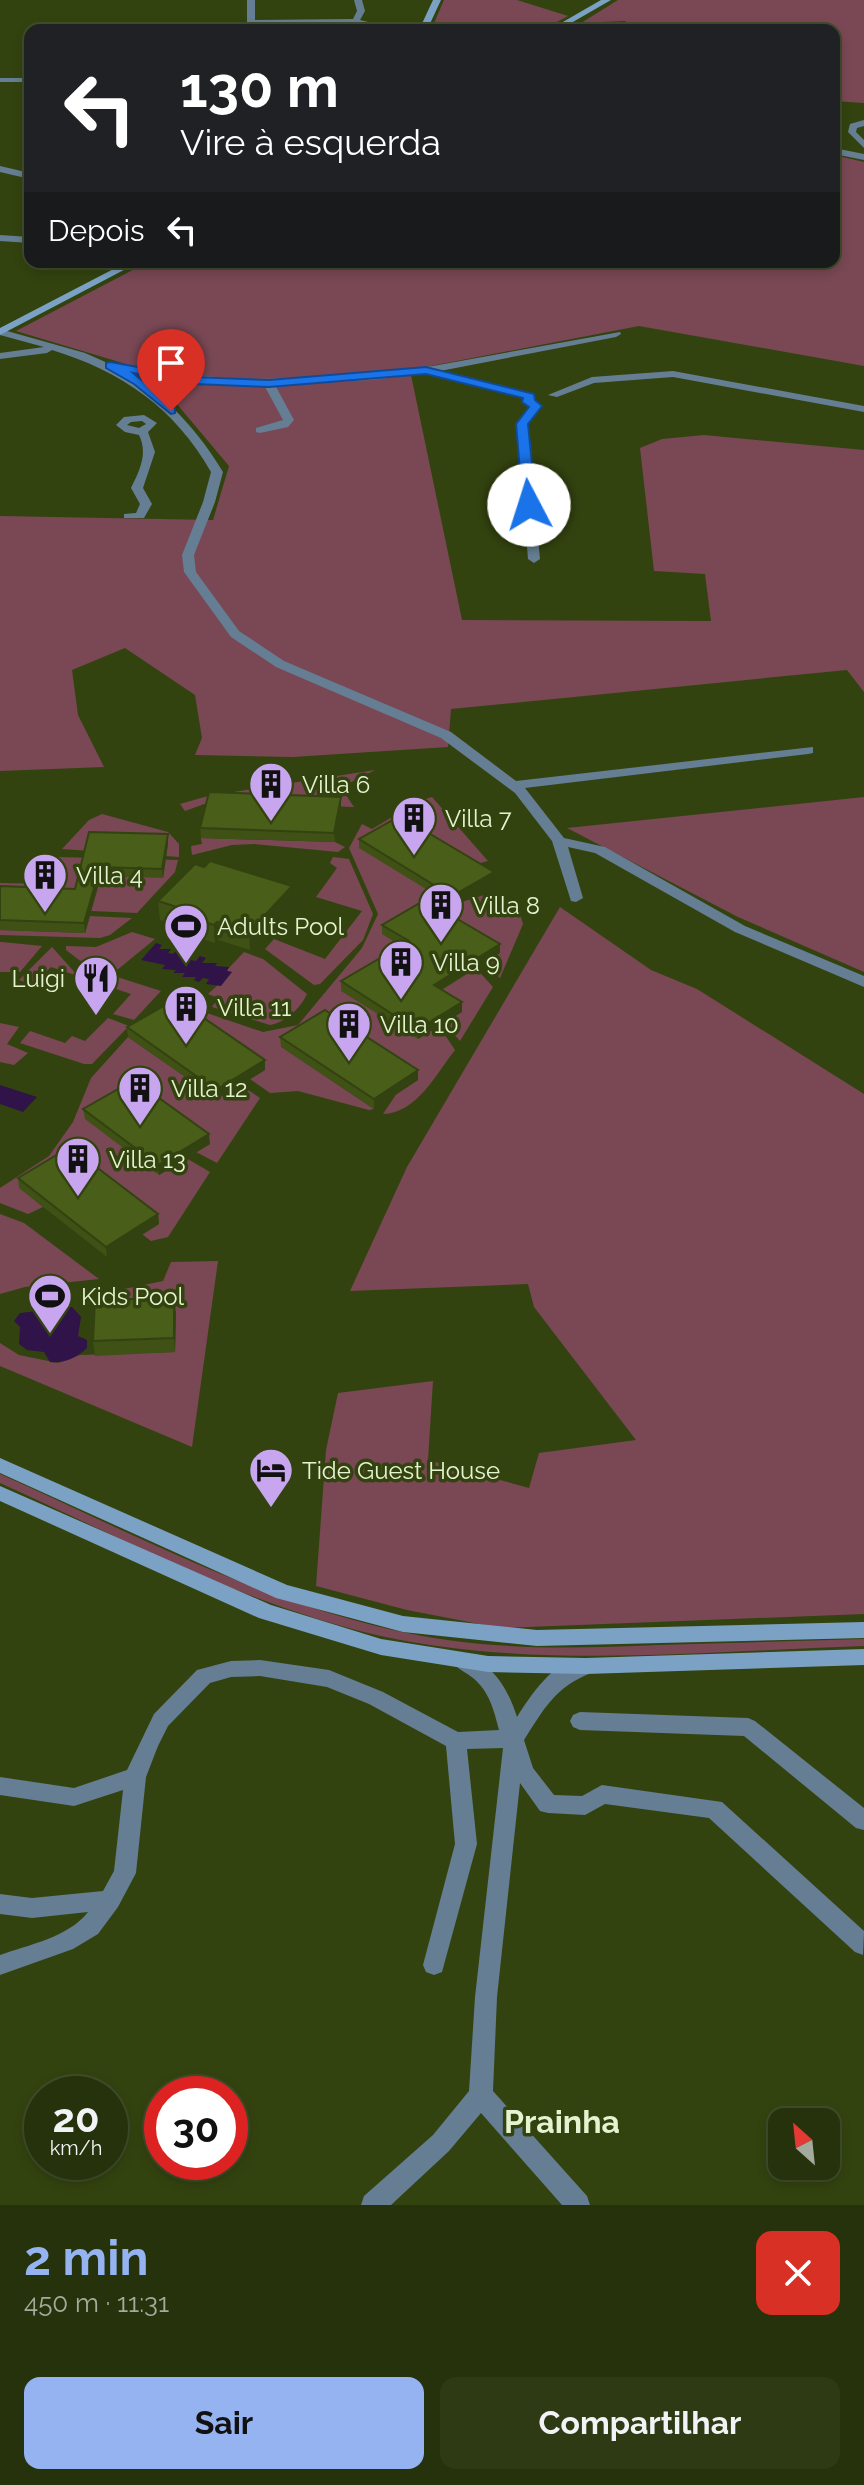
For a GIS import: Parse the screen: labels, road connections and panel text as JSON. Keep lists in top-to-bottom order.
{
  "districts": ["Prainha"],
  "places": {
    "building": [
      "Villa 6",
      "Villa 7",
      "Villa 4",
      "Villa 8",
      "Villa 9",
      "Villa 11",
      "Villa 10",
      "Villa 12",
      "Villa 13"
    ],
    "sports": ["Adults Pool", "Kids Pool"],
    "restaurant": ["Luigi"],
    "hotel": ["Tide Guest House"]
  },
  "north": "top left",
  "page": {
    "turn": ["130 m", "Vire à esquerda"],
    "then": "Depois",
    "speed": "20 km/h",
    "limit": "30",
    "heading": ["2 min", "450 m · 11:31"],
    "buttons": ["Sair", "Compartilhar"]
  }
}
